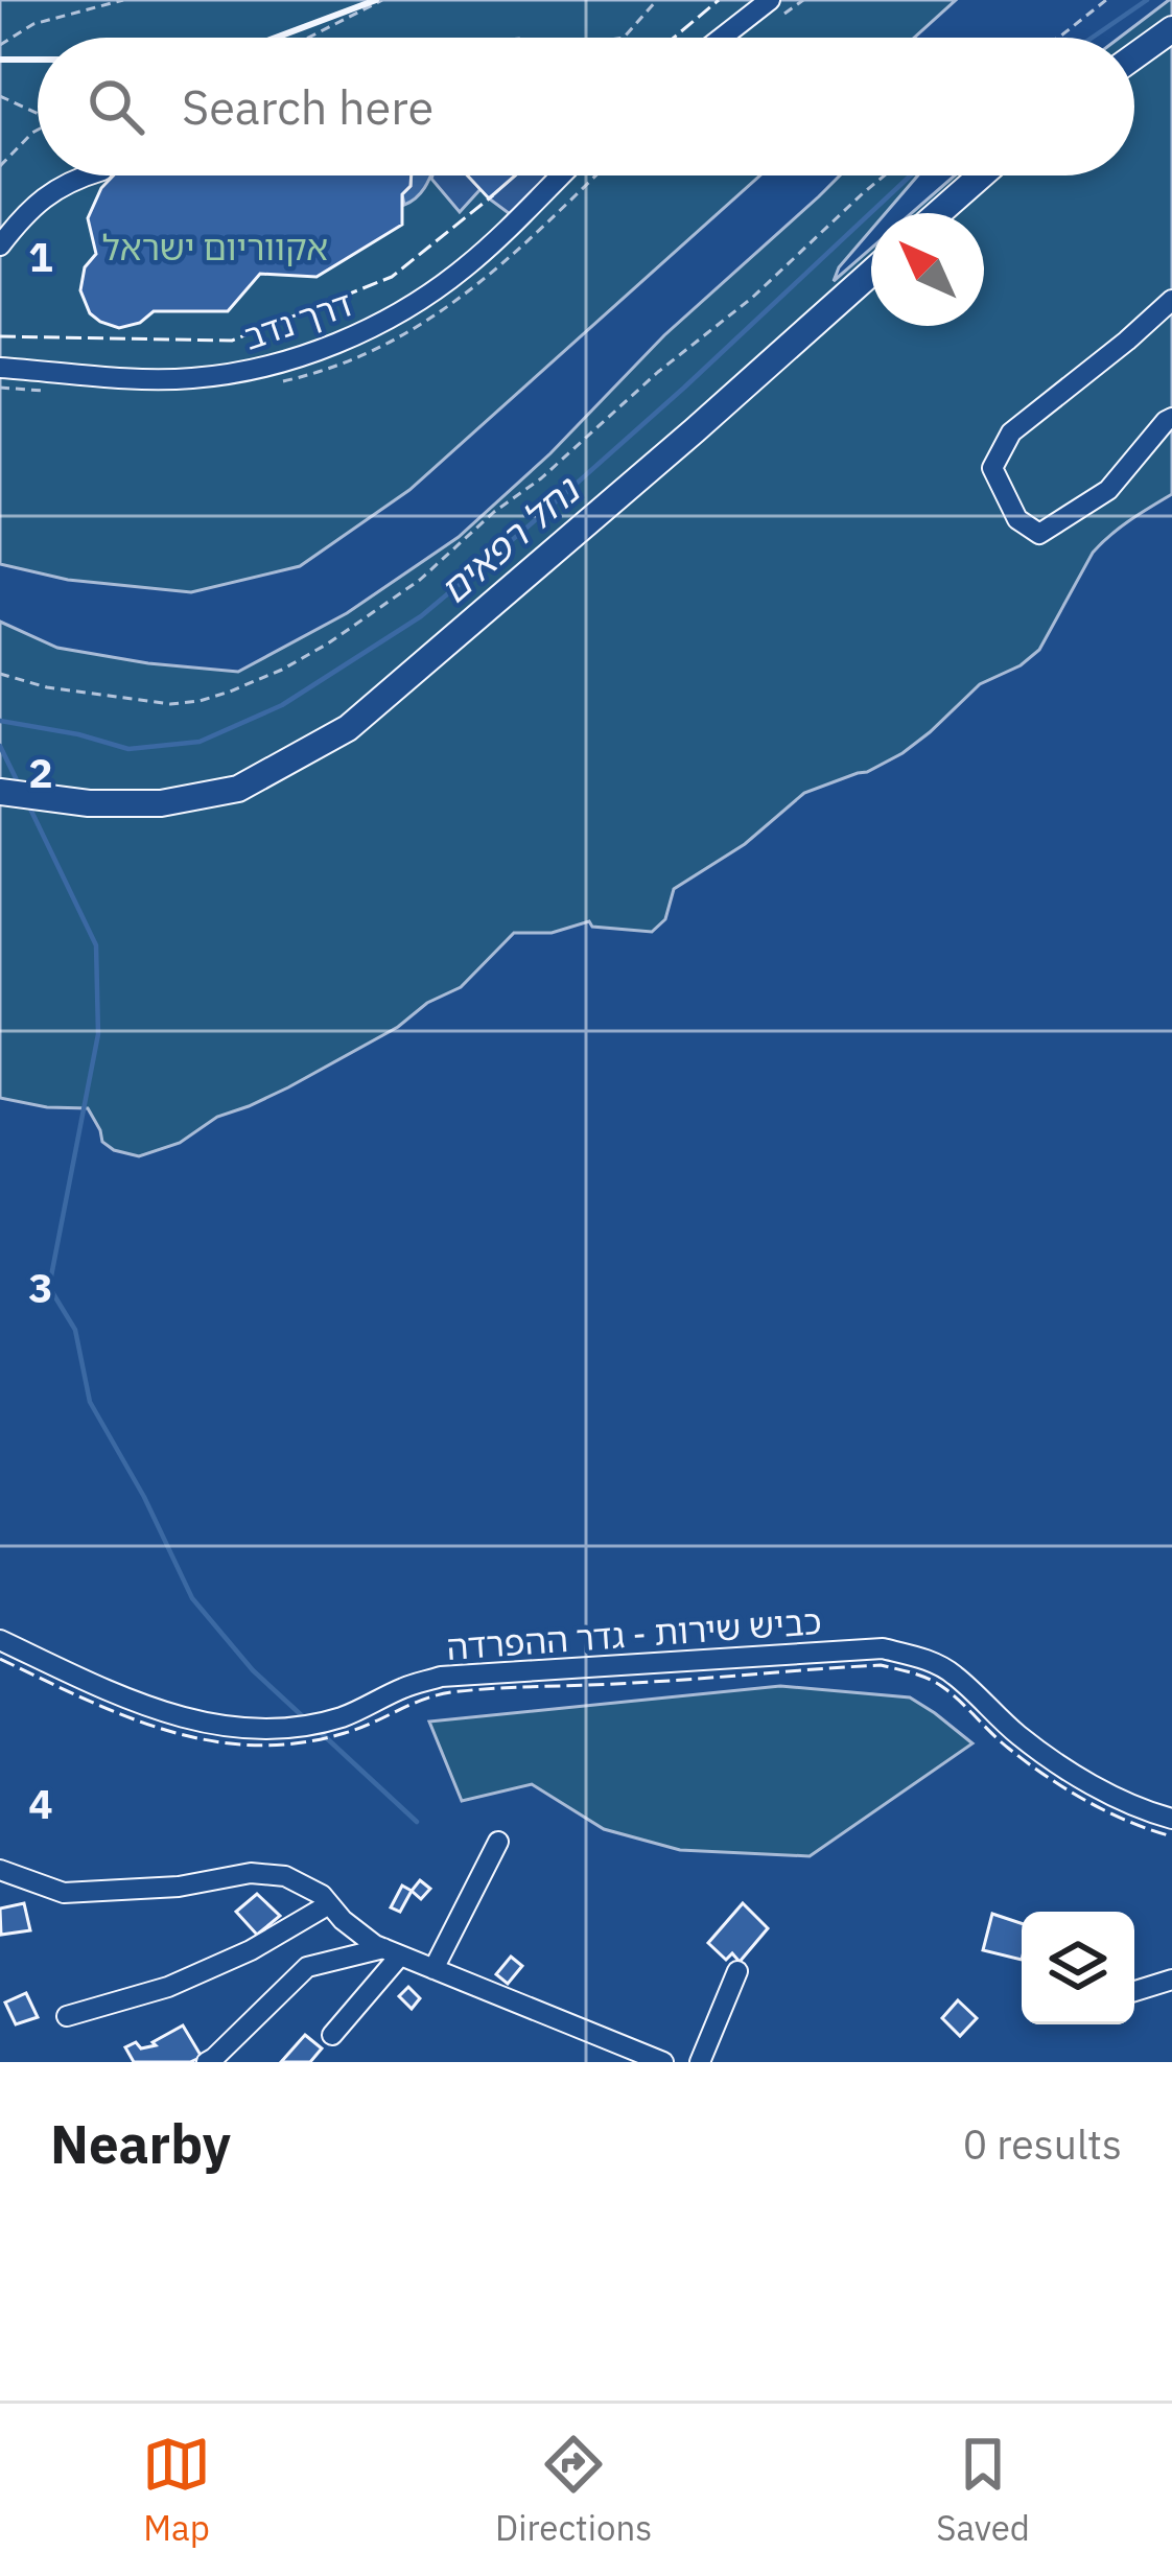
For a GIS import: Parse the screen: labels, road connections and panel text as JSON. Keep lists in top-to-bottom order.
{
  "streets": {
    "street": ["דרך נדב", "כביש שירות - גדר ההפרדה"]
  },
  "water": ["נחל רפאים"],
  "parks": ["אקווריום ישראל"],
  "north": "top left",
  "page": {
    "search": "Search here",
    "heading": ["Nearby", "0 results"],
    "nav": ["Map", "Directions", "Saved"]
  },
  "grid": {
    "rows": [
      "1",
      "2",
      "3",
      "4"
    ]
  }
}
